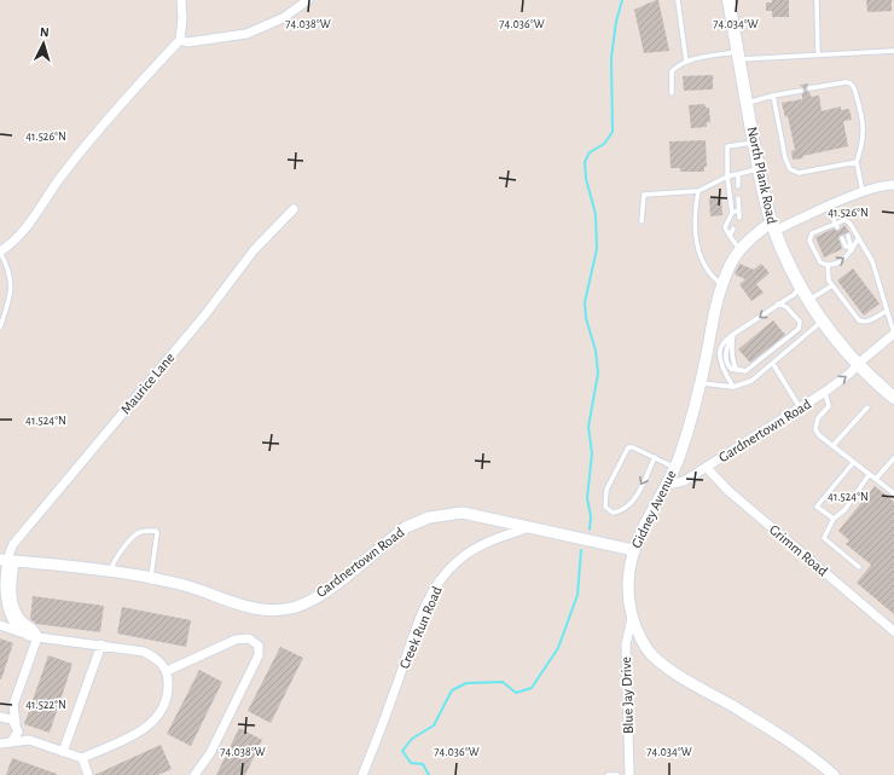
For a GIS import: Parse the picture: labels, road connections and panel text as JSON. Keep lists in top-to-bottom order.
{
  "streets": {
    "main road": ["North Plank Road"],
    "street": [
      "Maurice Lane",
      "Gardnertown Road",
      "Gidney Avenue",
      "Grimm Road",
      "Creek Run Road",
      "Blue Jay Drive"
    ]
  },
  "crossings": [
    ["North Plank Road", "Gardnertown Road"],
    ["North Plank Road", "Gidney Avenue"],
    ["Maurice Lane", "Gardnertown Road"],
    ["Gardnertown Road", "Gidney Avenue"],
    ["Gardnertown Road", "Grimm Road"],
    ["Gardnertown Road", "Creek Run Road"],
    ["Gidney Avenue", "Blue Jay Drive"]
  ],
  "north": "top",
  "coordinates": [
    "74.038°W",
    "74.036°W",
    "74.034°W",
    "41.526°N",
    "41.524°N",
    "41.522°N"
  ]
}
